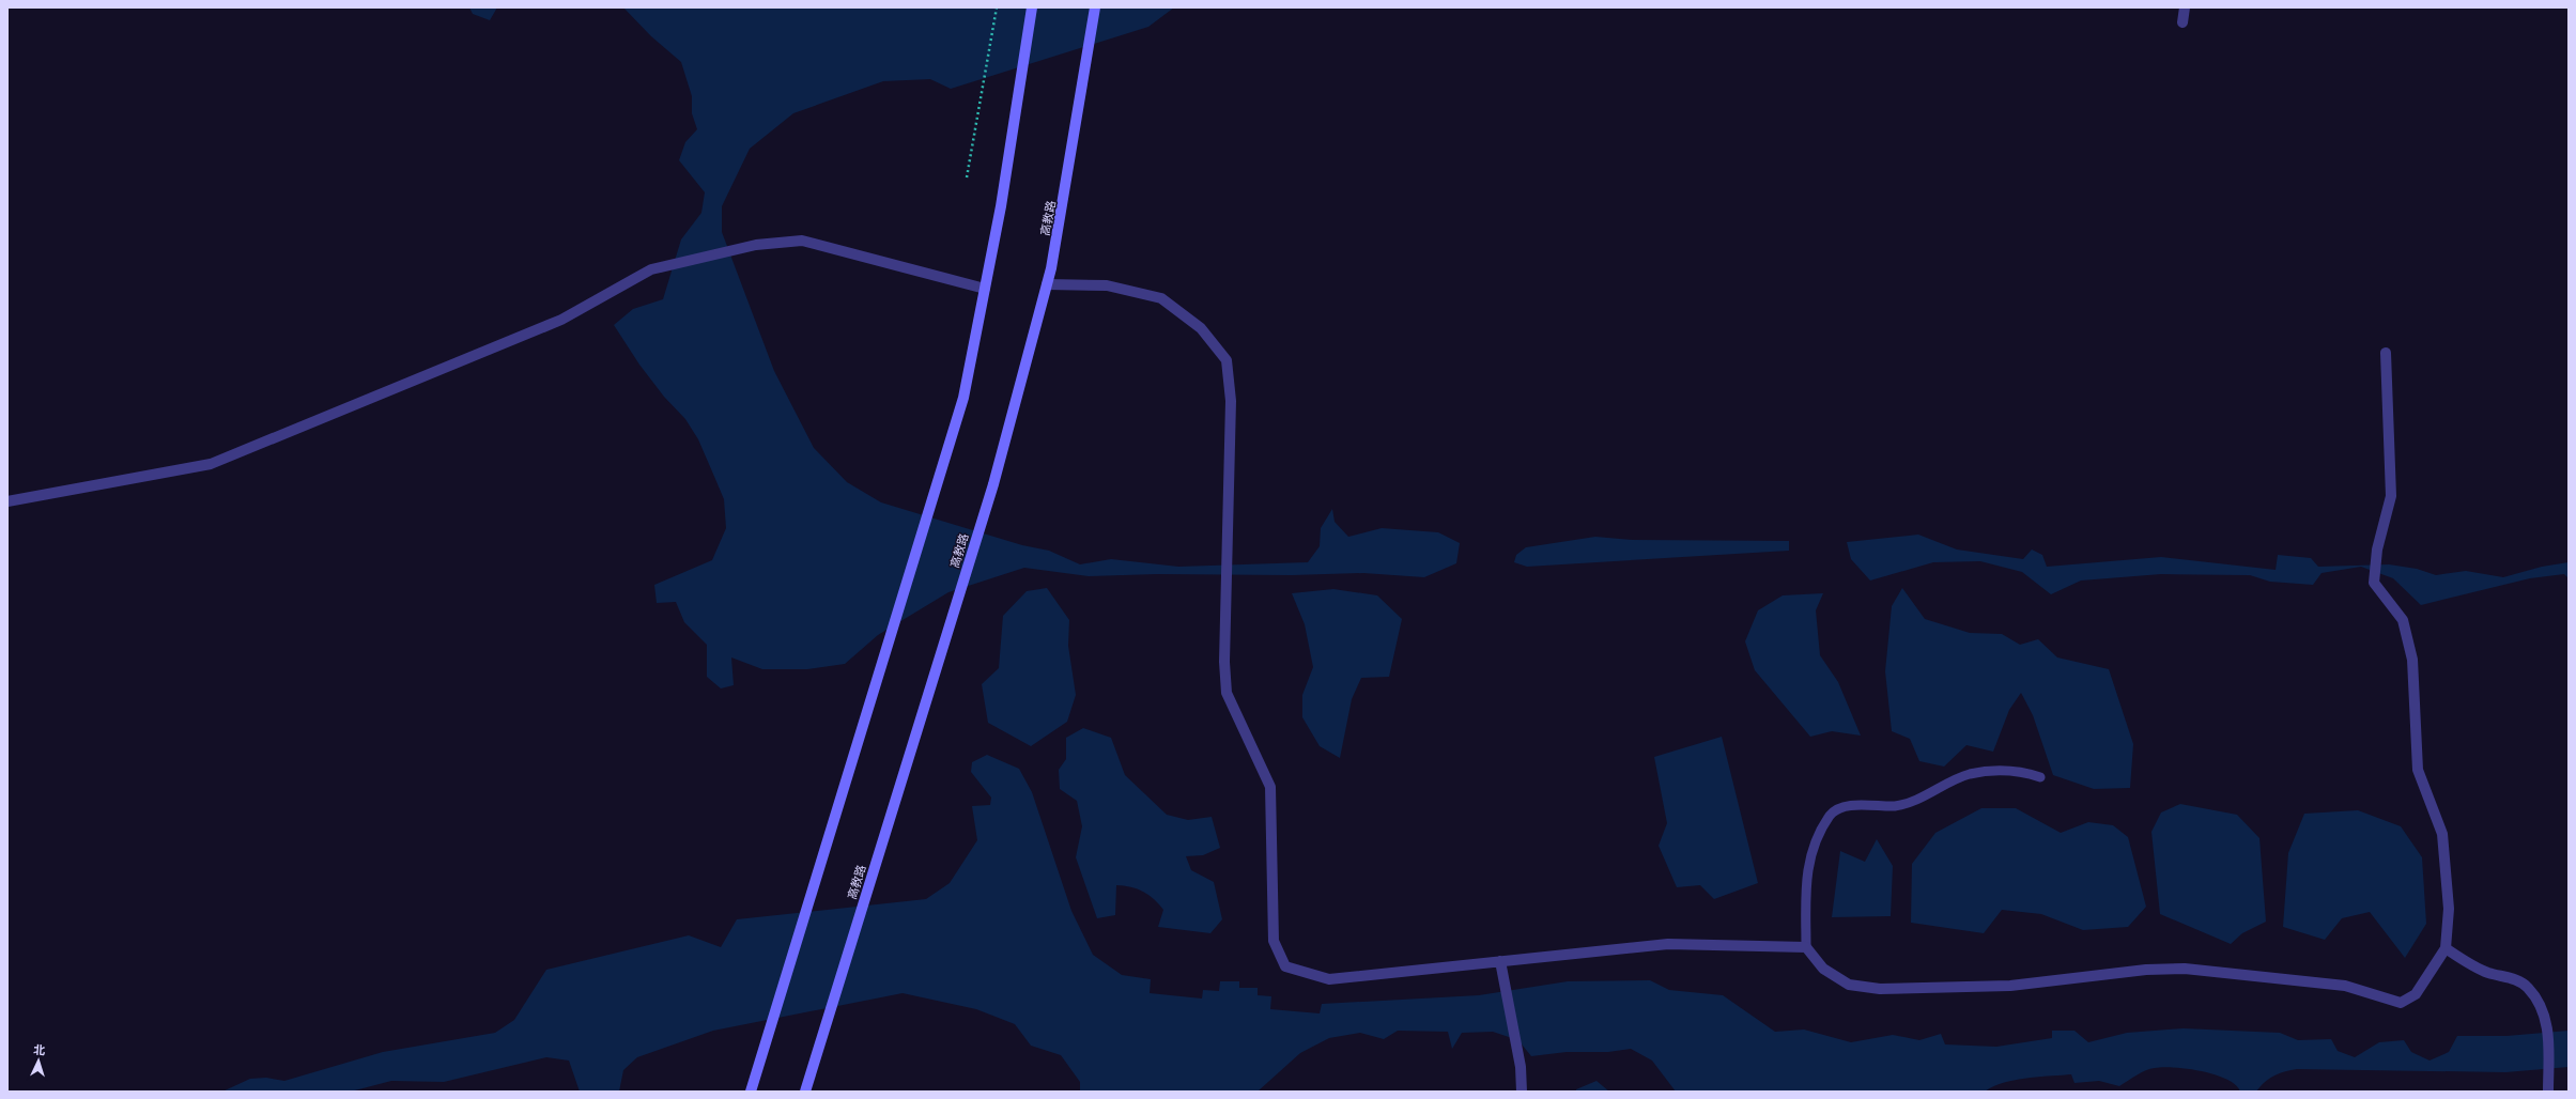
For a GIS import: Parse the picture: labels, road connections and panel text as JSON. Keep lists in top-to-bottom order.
{
  "streets": {
    "main road": ["高教路"]
  },
  "north": "top"
}
